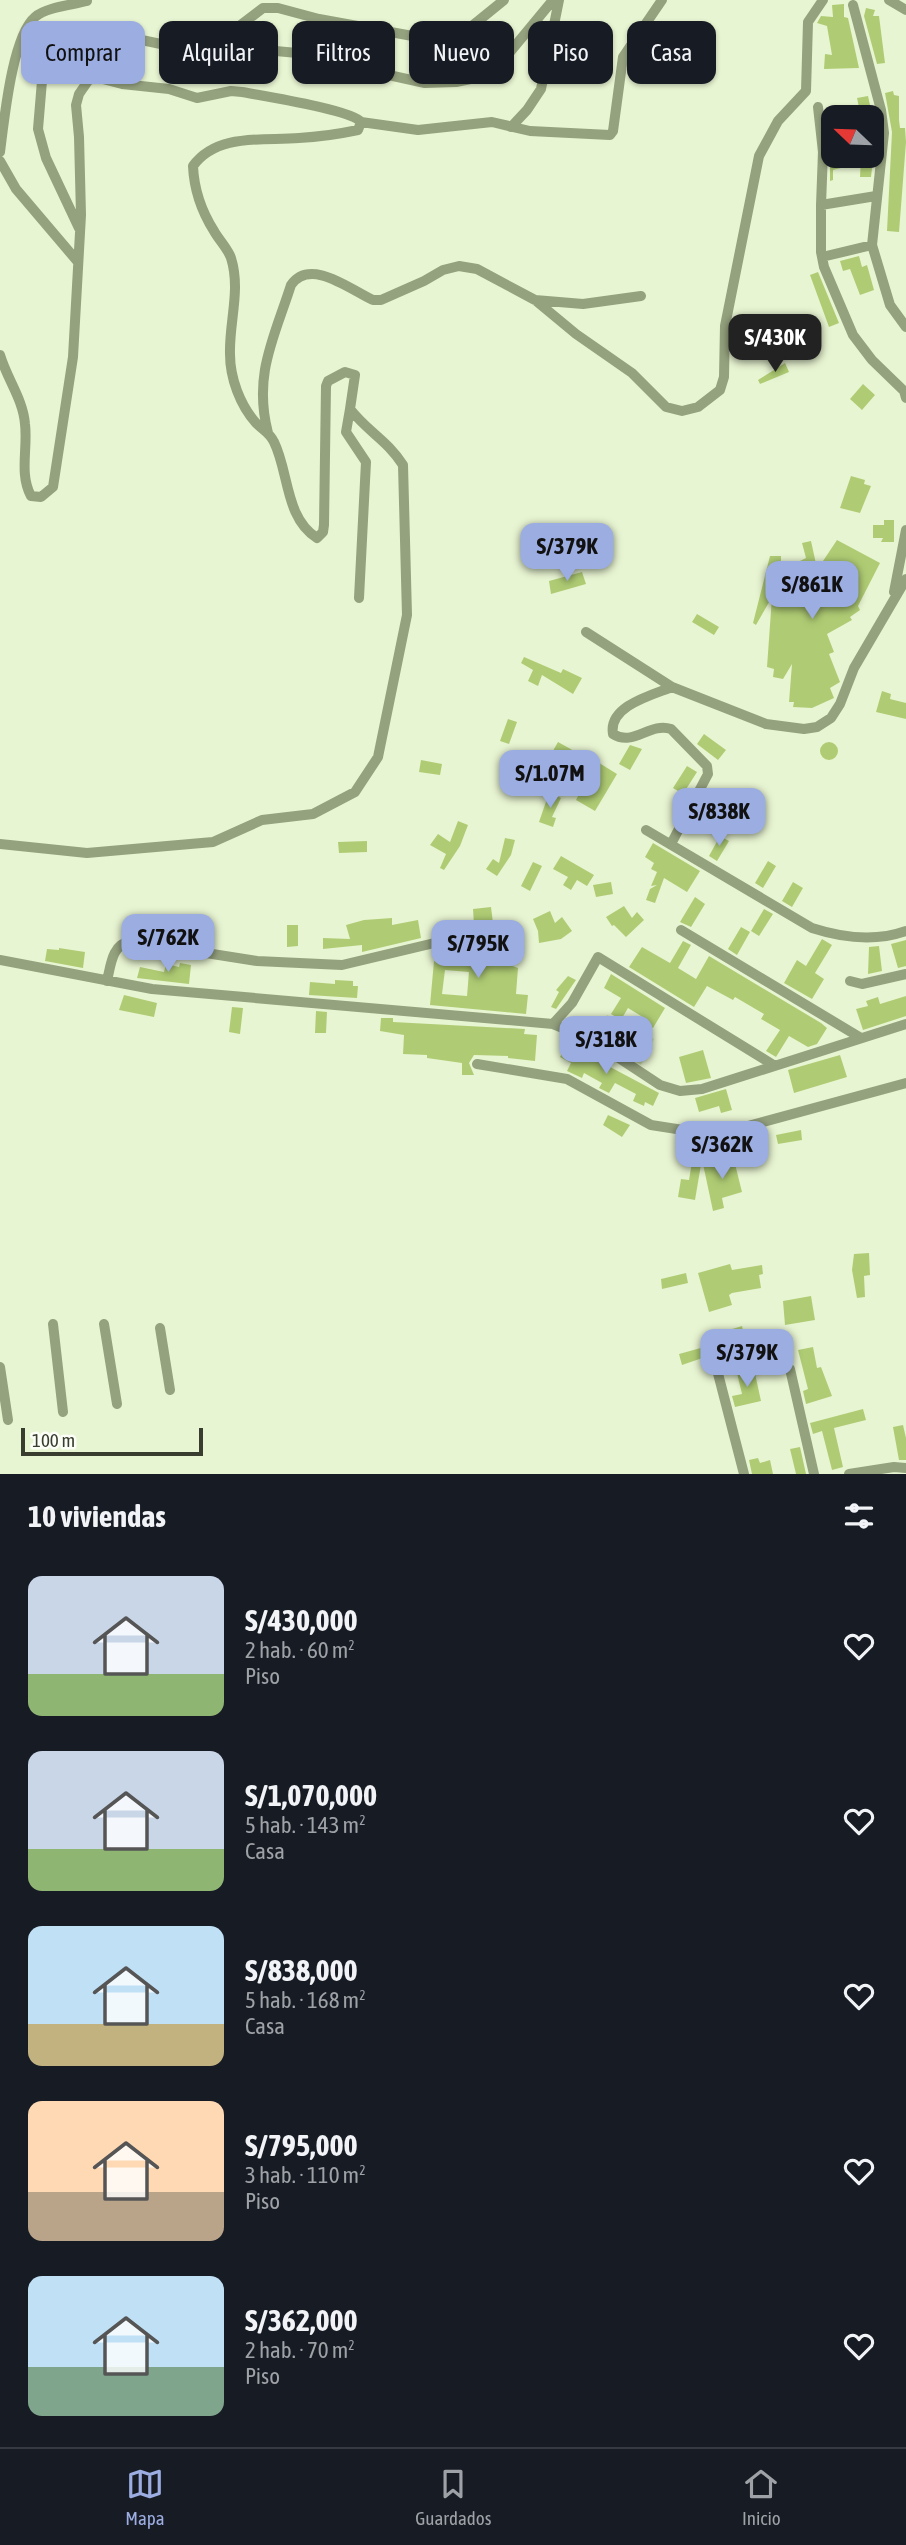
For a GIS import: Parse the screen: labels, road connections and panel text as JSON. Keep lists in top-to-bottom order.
{
  "scale_bar": "100 m",
  "north": "top left",
  "page": {
    "chip": [
      "Comprar",
      "Alquilar",
      "Filtros",
      "Nuevo",
      "Piso",
      "Casa"
    ],
    "price": [
      "S/430K",
      "S/379K",
      "S/861K",
      "S/1.07M",
      "S/838K",
      "S/762K",
      "S/795K",
      "S/318K",
      "S/362K",
      "S/379K"
    ],
    "scale": "100 m",
    "heading": "10 viviendas",
    "list": [
      {
        "name": "S/430,000",
        "note": "2 hab. · 60 m² · Piso"
      },
      {
        "name": "S/1,070,000",
        "note": "5 hab. · 143 m² · Casa"
      },
      {
        "name": "S/838,000",
        "note": "5 hab. · 168 m² · Casa"
      },
      {
        "name": "S/795,000",
        "note": "3 hab. · 110 m² · Piso"
      },
      {
        "name": "S/362,000",
        "note": "2 hab. · 70 m² · Piso"
      }
    ],
    "tabs": ["Mapa", "Guardados", "Inicio"]
  }
}
